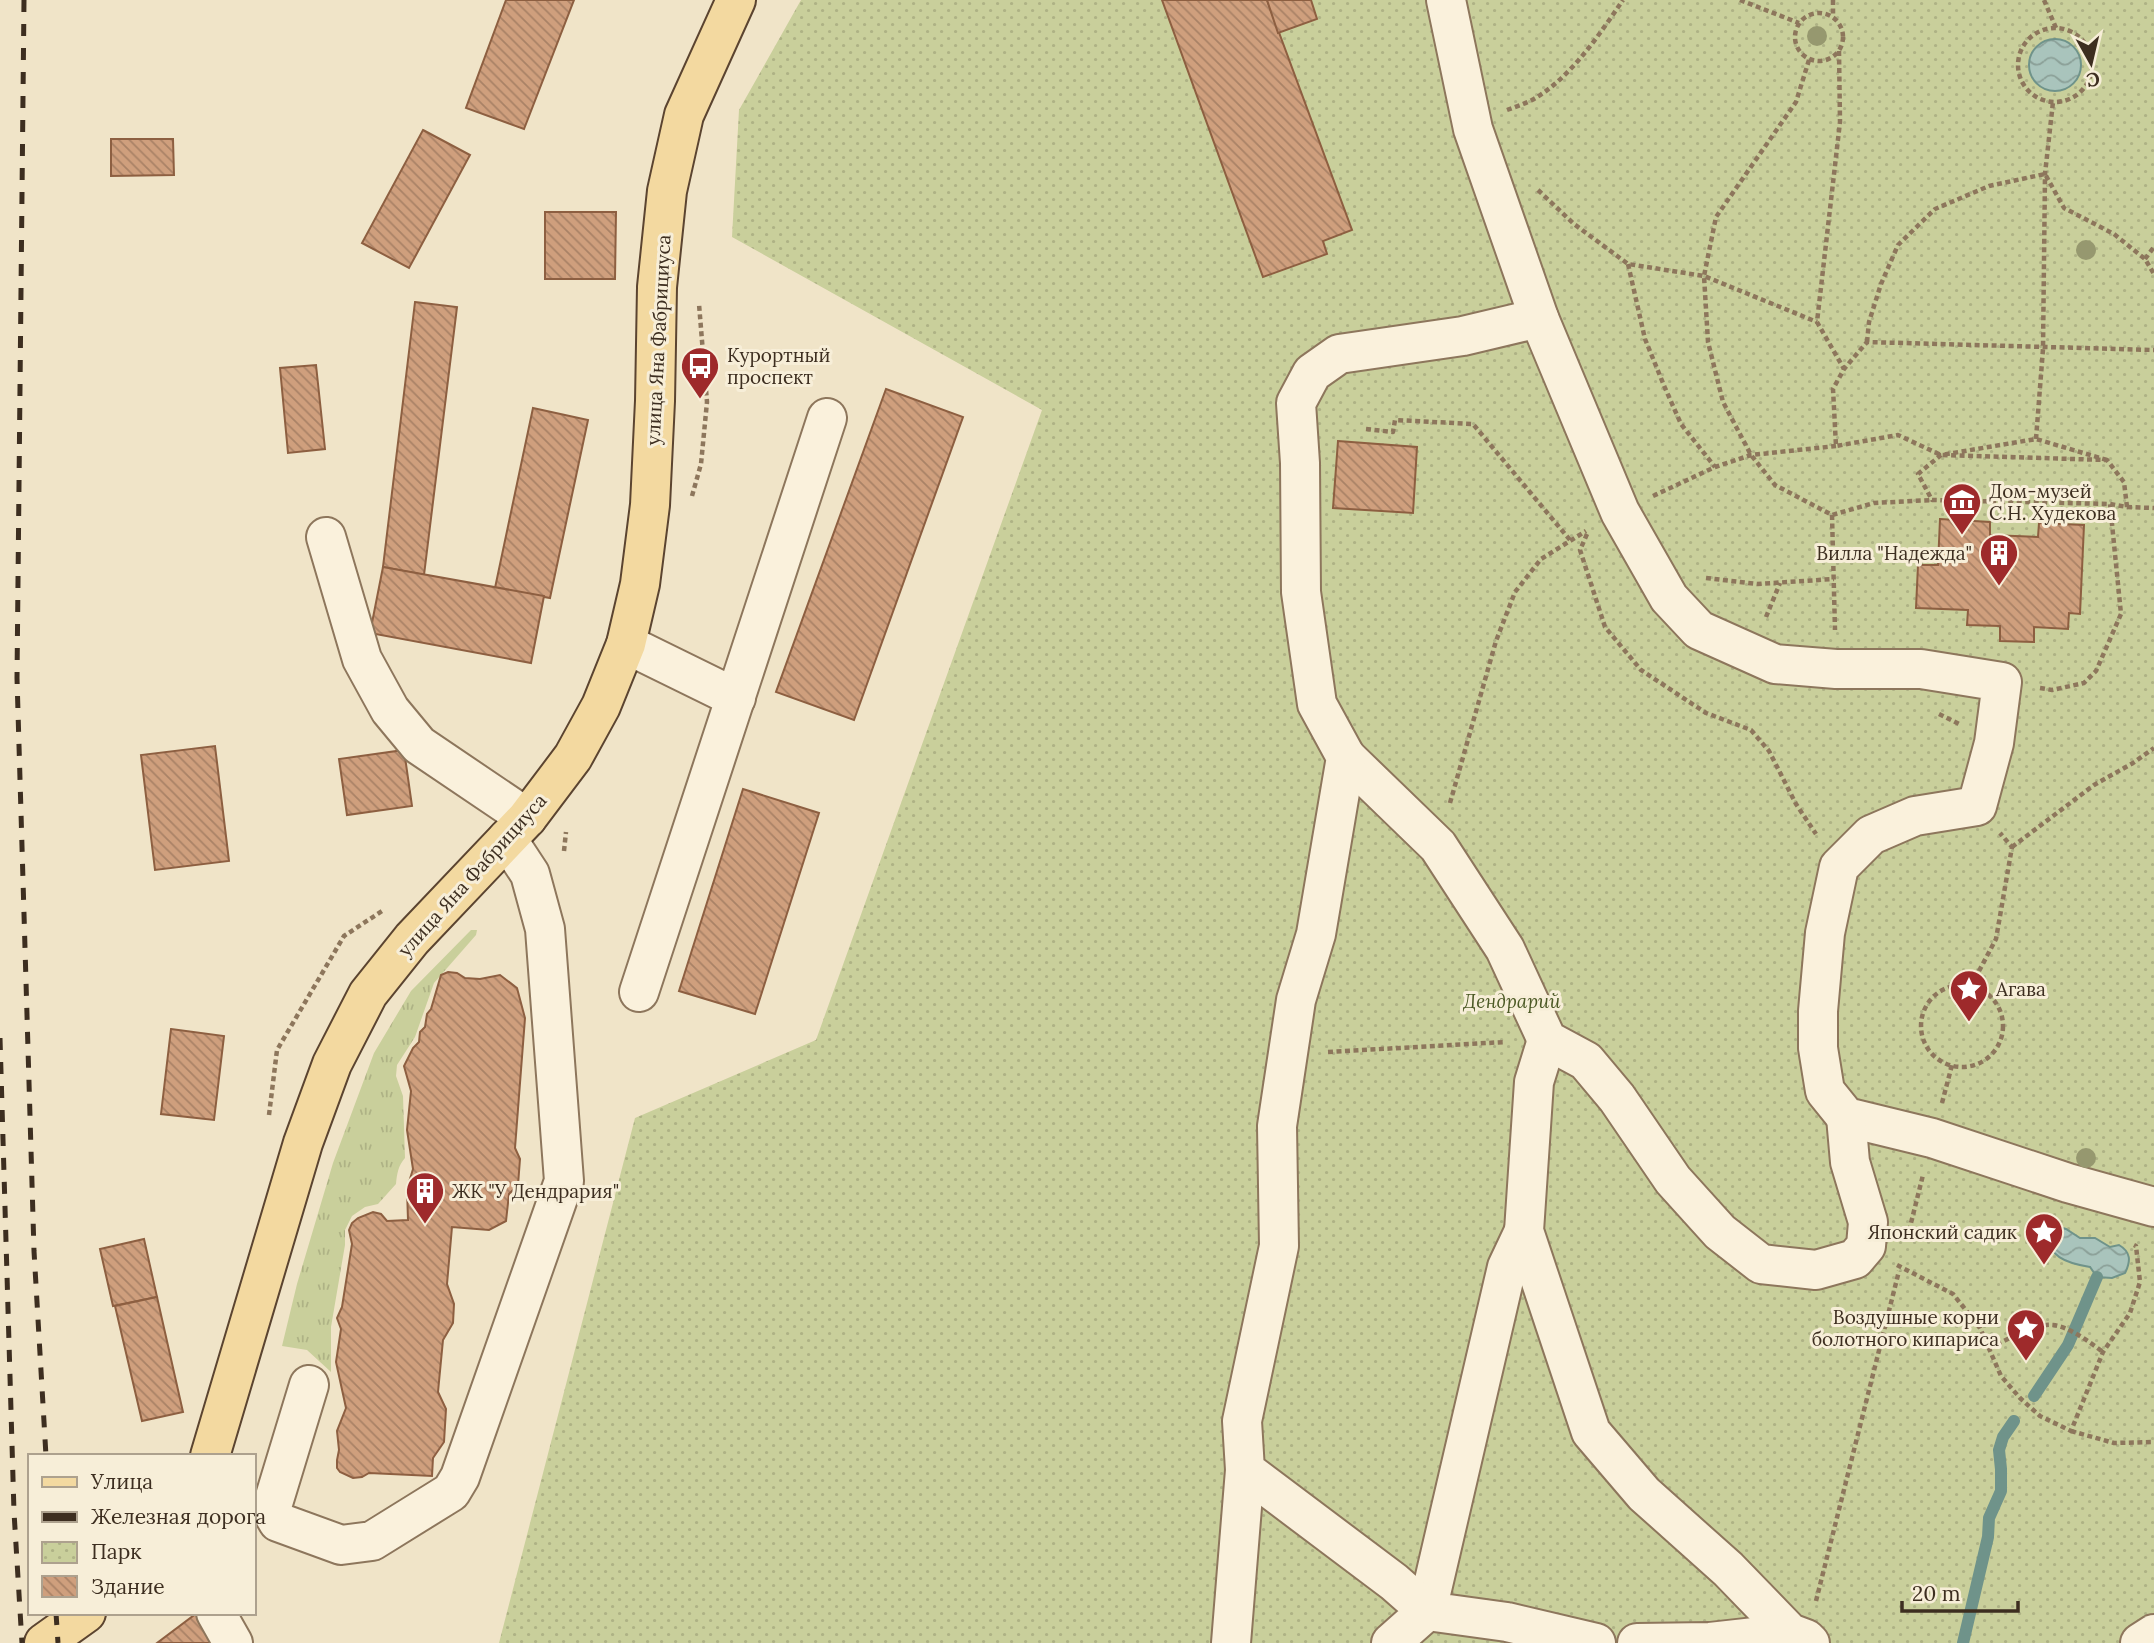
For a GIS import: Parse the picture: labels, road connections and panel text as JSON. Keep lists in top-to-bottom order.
{
  "streets": {
    "main road": ["улица Яна Фабрициуса"]
  },
  "parks": ["Дендрарий"],
  "places": {
    "bus stop": ["Курортный проспект"],
    "museum": ["Дом-музей С.Н. Худекова"],
    "building": ["Вилла \"Надежда\"", "ЖК \"У Дендрария\""],
    "place": ["Агава", "Японский садик", "Воздушные корни болотного кипариса"]
  },
  "legend": [
    "Улица",
    "Железная дорога",
    "Парк",
    "Здание"
  ],
  "scale_bar": "20 m",
  "north": "bottom"
}
